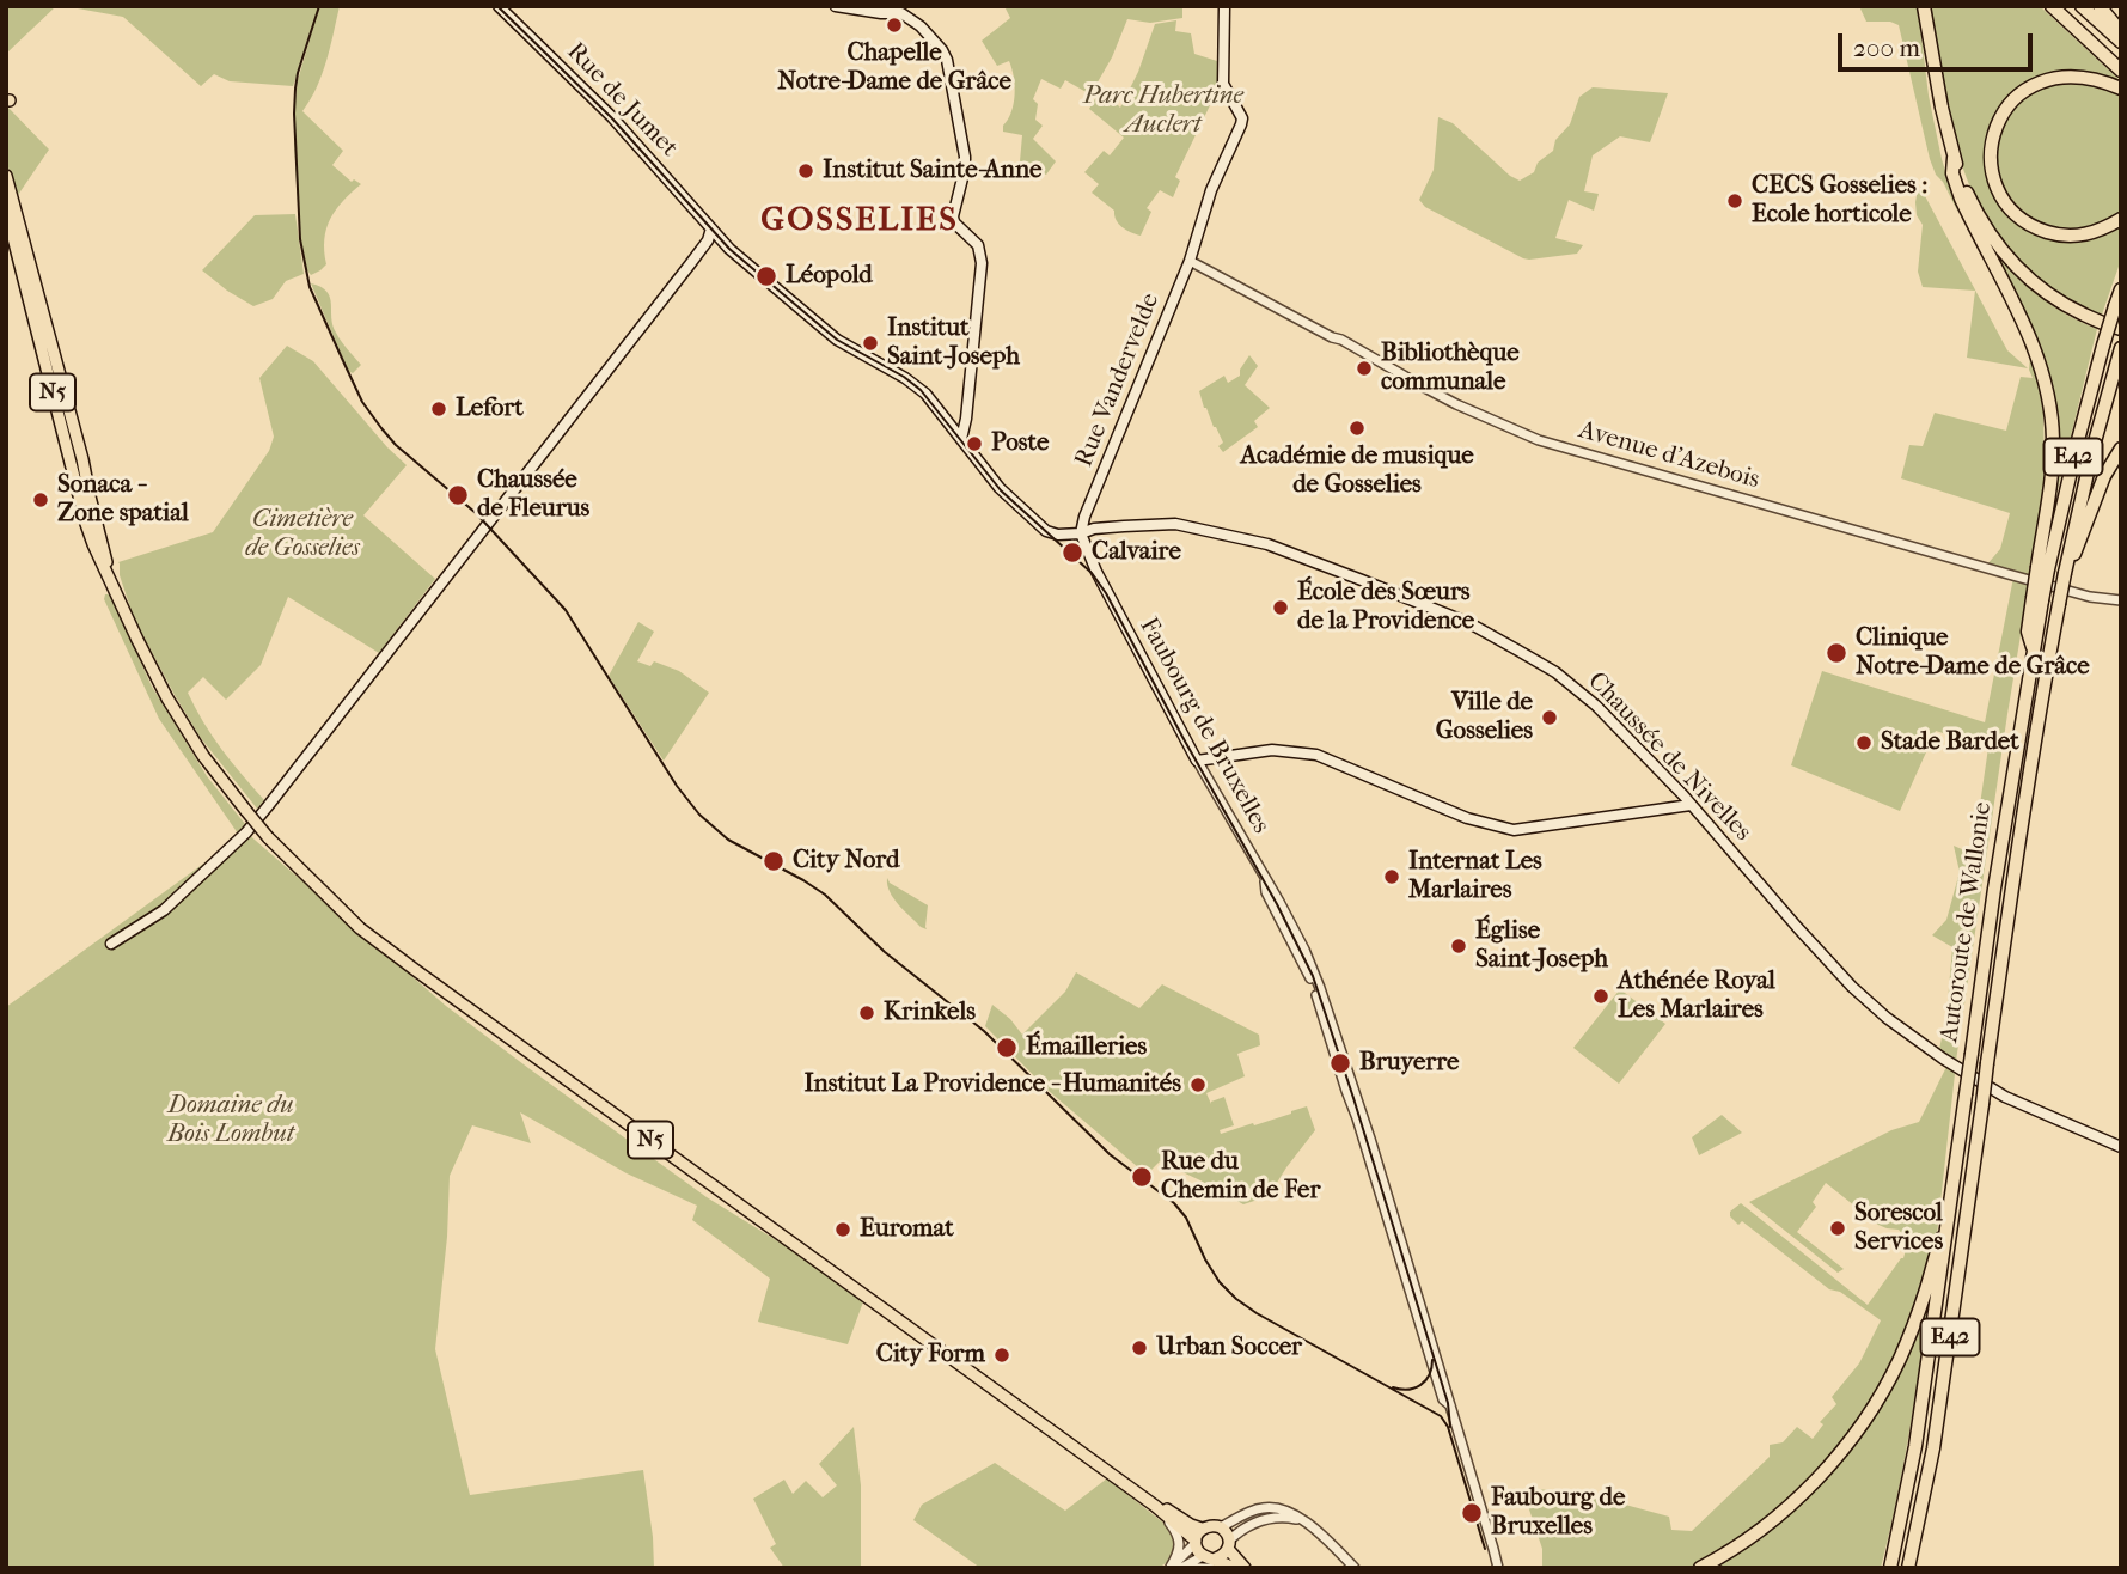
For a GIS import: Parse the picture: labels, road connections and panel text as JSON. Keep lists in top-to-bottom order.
{
  "streets": {
    "highway": ["E42", "Autoroute de Wallonie"],
    "main road": [
      "Rue de Jumet",
      "Rue Vandervelde",
      "N5",
      "Faubourg de Bruxelles",
      "Chaussée de Nivelles"
    ],
    "street": ["Avenue d'Azebois"]
  },
  "crossings": [
    ["Rue de Jumet", "Chaussée de Nivelles"],
    ["Rue Vandervelde", "Avenue d'Azebois"],
    ["Rue Vandervelde", "Faubourg de Bruxelles"],
    ["Rue Vandervelde", "Chaussée de Nivelles"],
    ["E42", "Autoroute de Wallonie"],
    ["Faubourg de Bruxelles", "Chaussée de Nivelles"]
  ],
  "districts": ["GOSSELIES"],
  "parks": ["Parc Hubertine Auclert", "Cimetière de Gosselies", "Domaine du Bois Lombut"],
  "places": [
    "Chapelle Notre-Dame de Grâce",
    "Institut Sainte-Anne",
    "CECS Gosselies : Ecole horticole",
    "Léopold",
    "Institut Saint-Joseph",
    "Bibliothèque communale",
    "Lefort",
    "Académie de musique de Gosselies",
    "Poste",
    "Chaussée de Fleurus",
    "Sonaca - Zone spatial",
    "Calvaire",
    "École des Sœurs de la Providence",
    "Clinique Notre-Dame de Grâce",
    "Ville de Gosselies",
    "Stade Bardet",
    "City Nord",
    "Internat Les Marlaires",
    "Église Saint-Joseph",
    "Athénée Royal Les Marlaires",
    "Krinkels",
    "Émailleries",
    "Bruyerre",
    "Institut La Providence - Humanités",
    "Rue du Chemin de Fer",
    "Sorescol Services",
    "Euromat",
    "Urban Soccer",
    "City Form",
    "Faubourg de Bruxelles"
  ],
  "scale_bar": "200 m"
}
